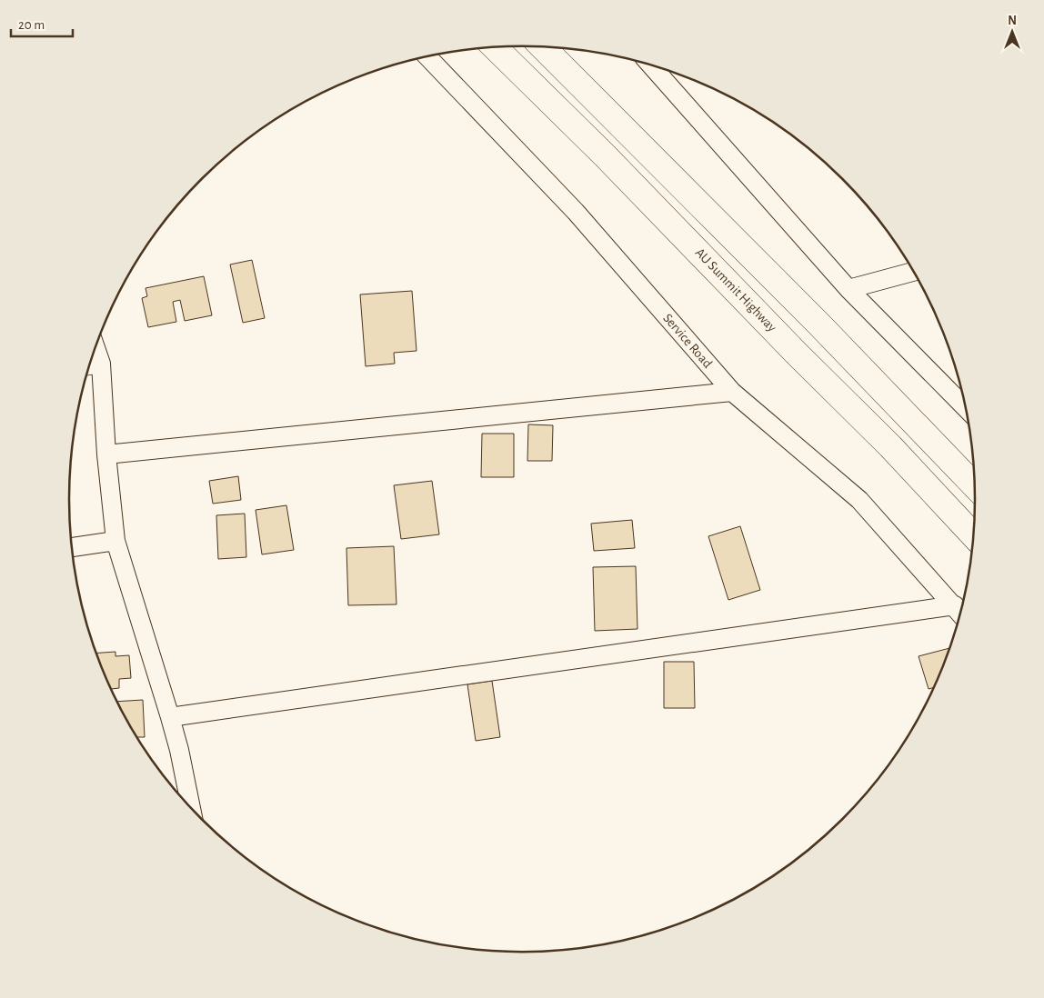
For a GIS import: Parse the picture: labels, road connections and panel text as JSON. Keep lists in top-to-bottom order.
{
  "streets": {
    "main road": ["AU Summit Highway"],
    "street": ["Service Road"]
  },
  "scale_bar": "20 m",
  "north": "top"
}
